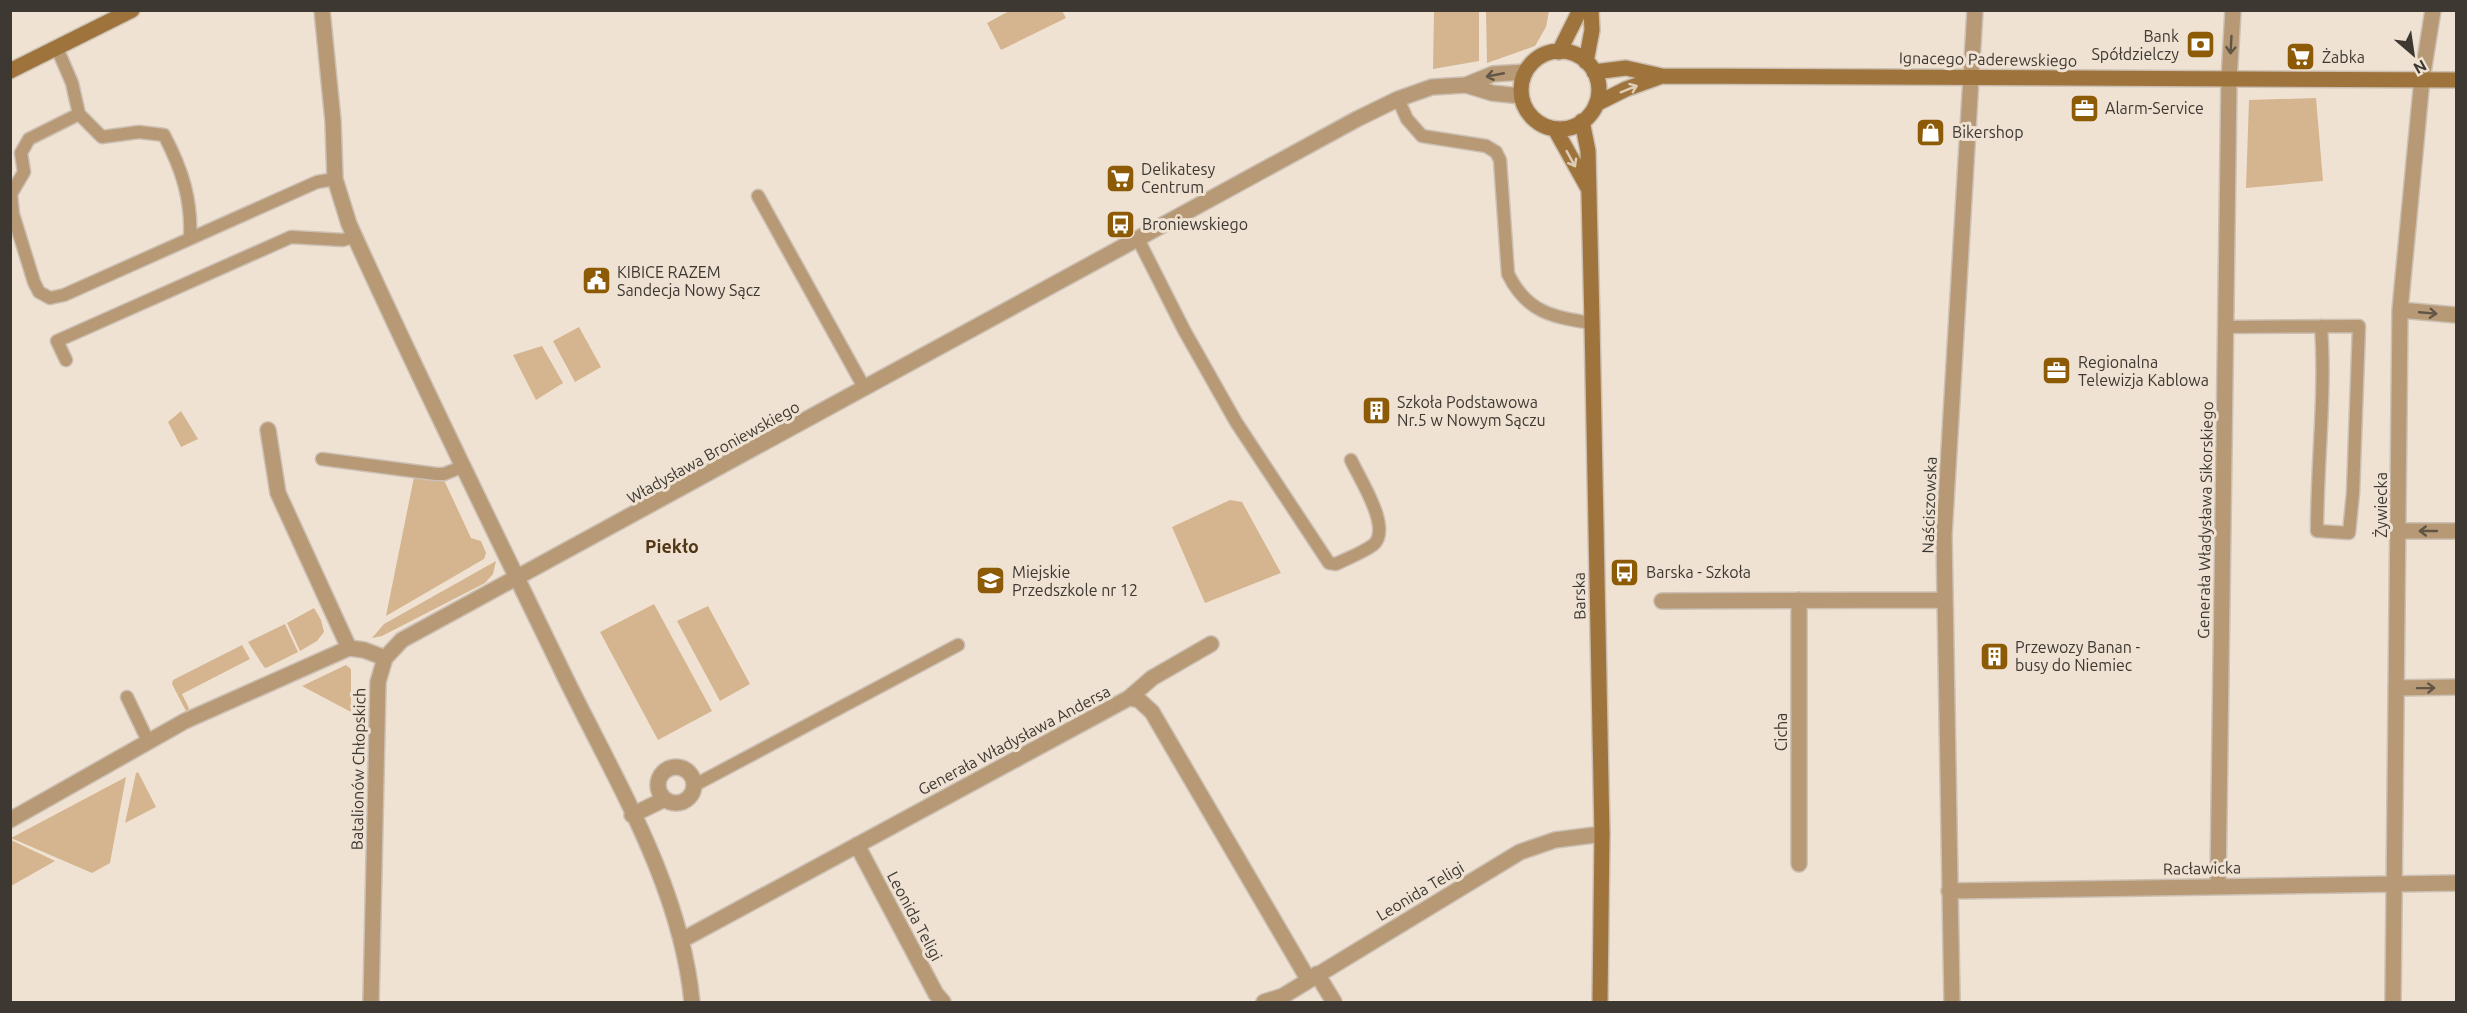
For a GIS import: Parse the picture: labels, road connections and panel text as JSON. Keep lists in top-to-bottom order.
{
  "streets": {
    "street": [
      "Ignacego Paderewskiego",
      "Władysława Broniewskiego",
      "Naściszowska",
      "Żywiecka",
      "Generała Władysława Sikorskiego",
      "Barska",
      "Cicha",
      "Generała Władysława Andersa",
      "Batalionów Chłopskich",
      "Racławicka",
      "Leonida Teligi"
    ]
  },
  "crossings": [
    ["Ignacego Paderewskiego", "Władysława Broniewskiego"],
    ["Ignacego Paderewskiego", "Naściszowska"],
    ["Ignacego Paderewskiego", "Żywiecka"],
    ["Ignacego Paderewskiego", "Generała Władysława Sikorskiego"],
    ["Ignacego Paderewskiego", "Barska"],
    ["Władysława Broniewskiego", "Barska"],
    ["Naściszowska", "Racławicka"],
    ["Żywiecka", "Racławicka"],
    ["Generała Władysława Sikorskiego", "Racławicka"],
    ["Barska", "Leonida Teligi"],
    ["Generała Władysława Andersa", "Leonida Teligi"]
  ],
  "districts": ["Piekło"],
  "places": {
    "bank": ["Bank Spółdzielczy"],
    "supermarket": ["Żabka", "Delikatesy Centrum"],
    "office": ["Alarm-Service", "Regionalna Telewizja Kablowa"],
    "shop": ["Bikershop"],
    "bus stop": ["Broniewskiego", "Barska - Szkoła"],
    "public building": ["KIBICE RAZEM Sandecja Nowy Sącz"],
    "building": ["Szkoła Podstawowa Nr.5 w Nowym Sączu", "Przewozy Banan - busy do Niemiec"],
    "school or university": ["Miejskie Przedszkole nr 12"]
  },
  "north": "bottom right"
}
